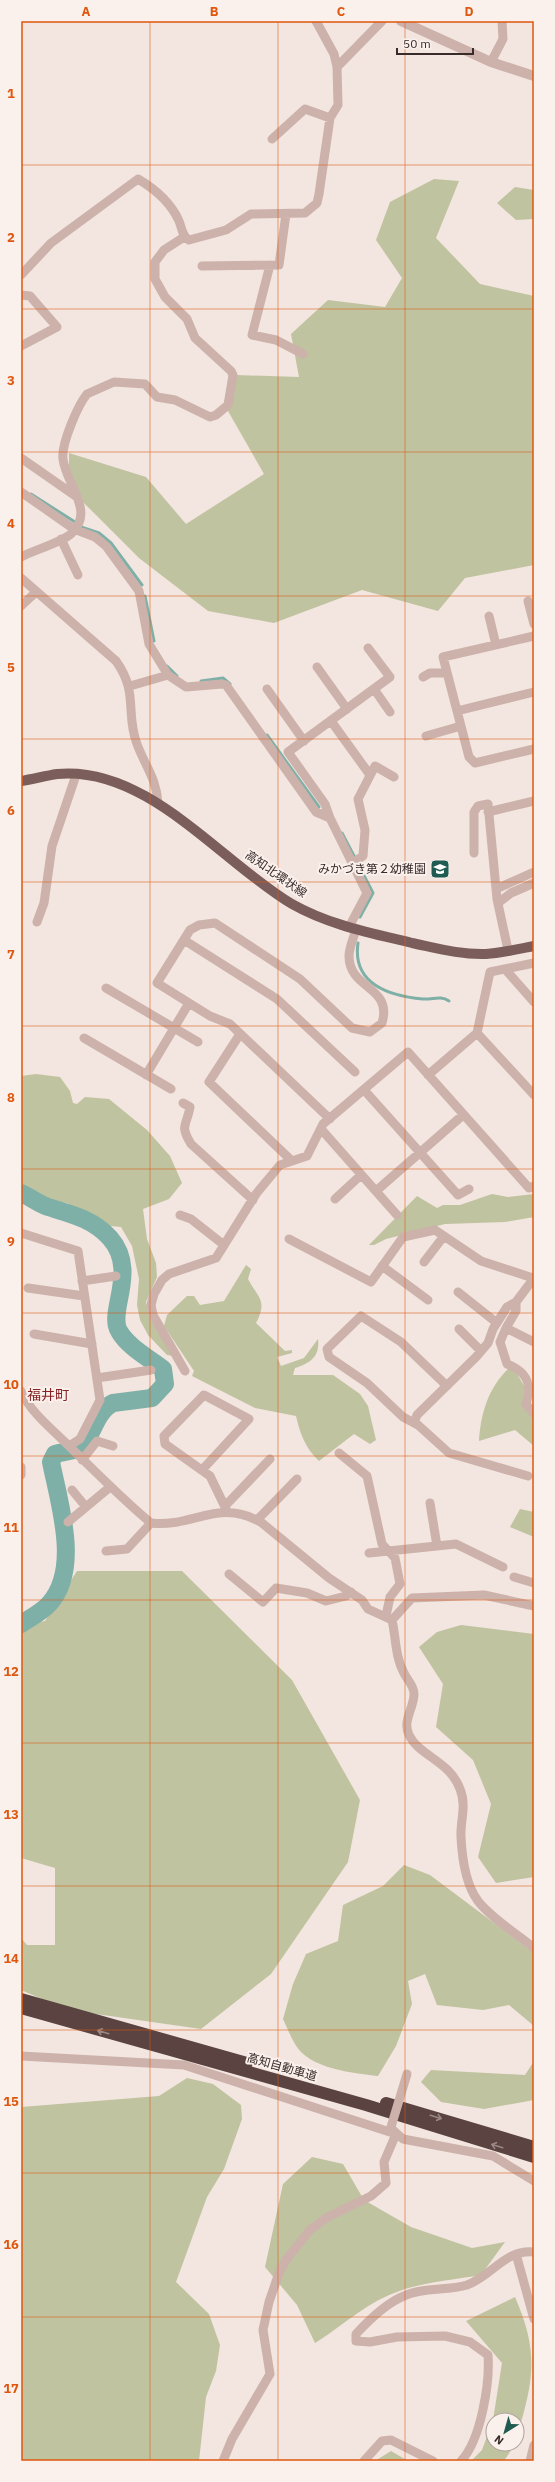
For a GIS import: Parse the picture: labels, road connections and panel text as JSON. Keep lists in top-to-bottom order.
{
  "streets": {
    "highway": ["高知自動車道"],
    "main road": ["高知北環状線"]
  },
  "districts": ["福井町"],
  "places": {
    "school or university": ["みかづき第２幼稚園"]
  },
  "scale_bar": "50 m",
  "north": "bottom left",
  "grid": {
    "columns": [
      "A",
      "B",
      "C",
      "D"
    ],
    "rows": [
      "1",
      "2",
      "3",
      "4",
      "5",
      "6",
      "7",
      "8",
      "9",
      "10",
      "11",
      "12",
      "13",
      "14",
      "15",
      "16",
      "17"
    ]
  }
}
